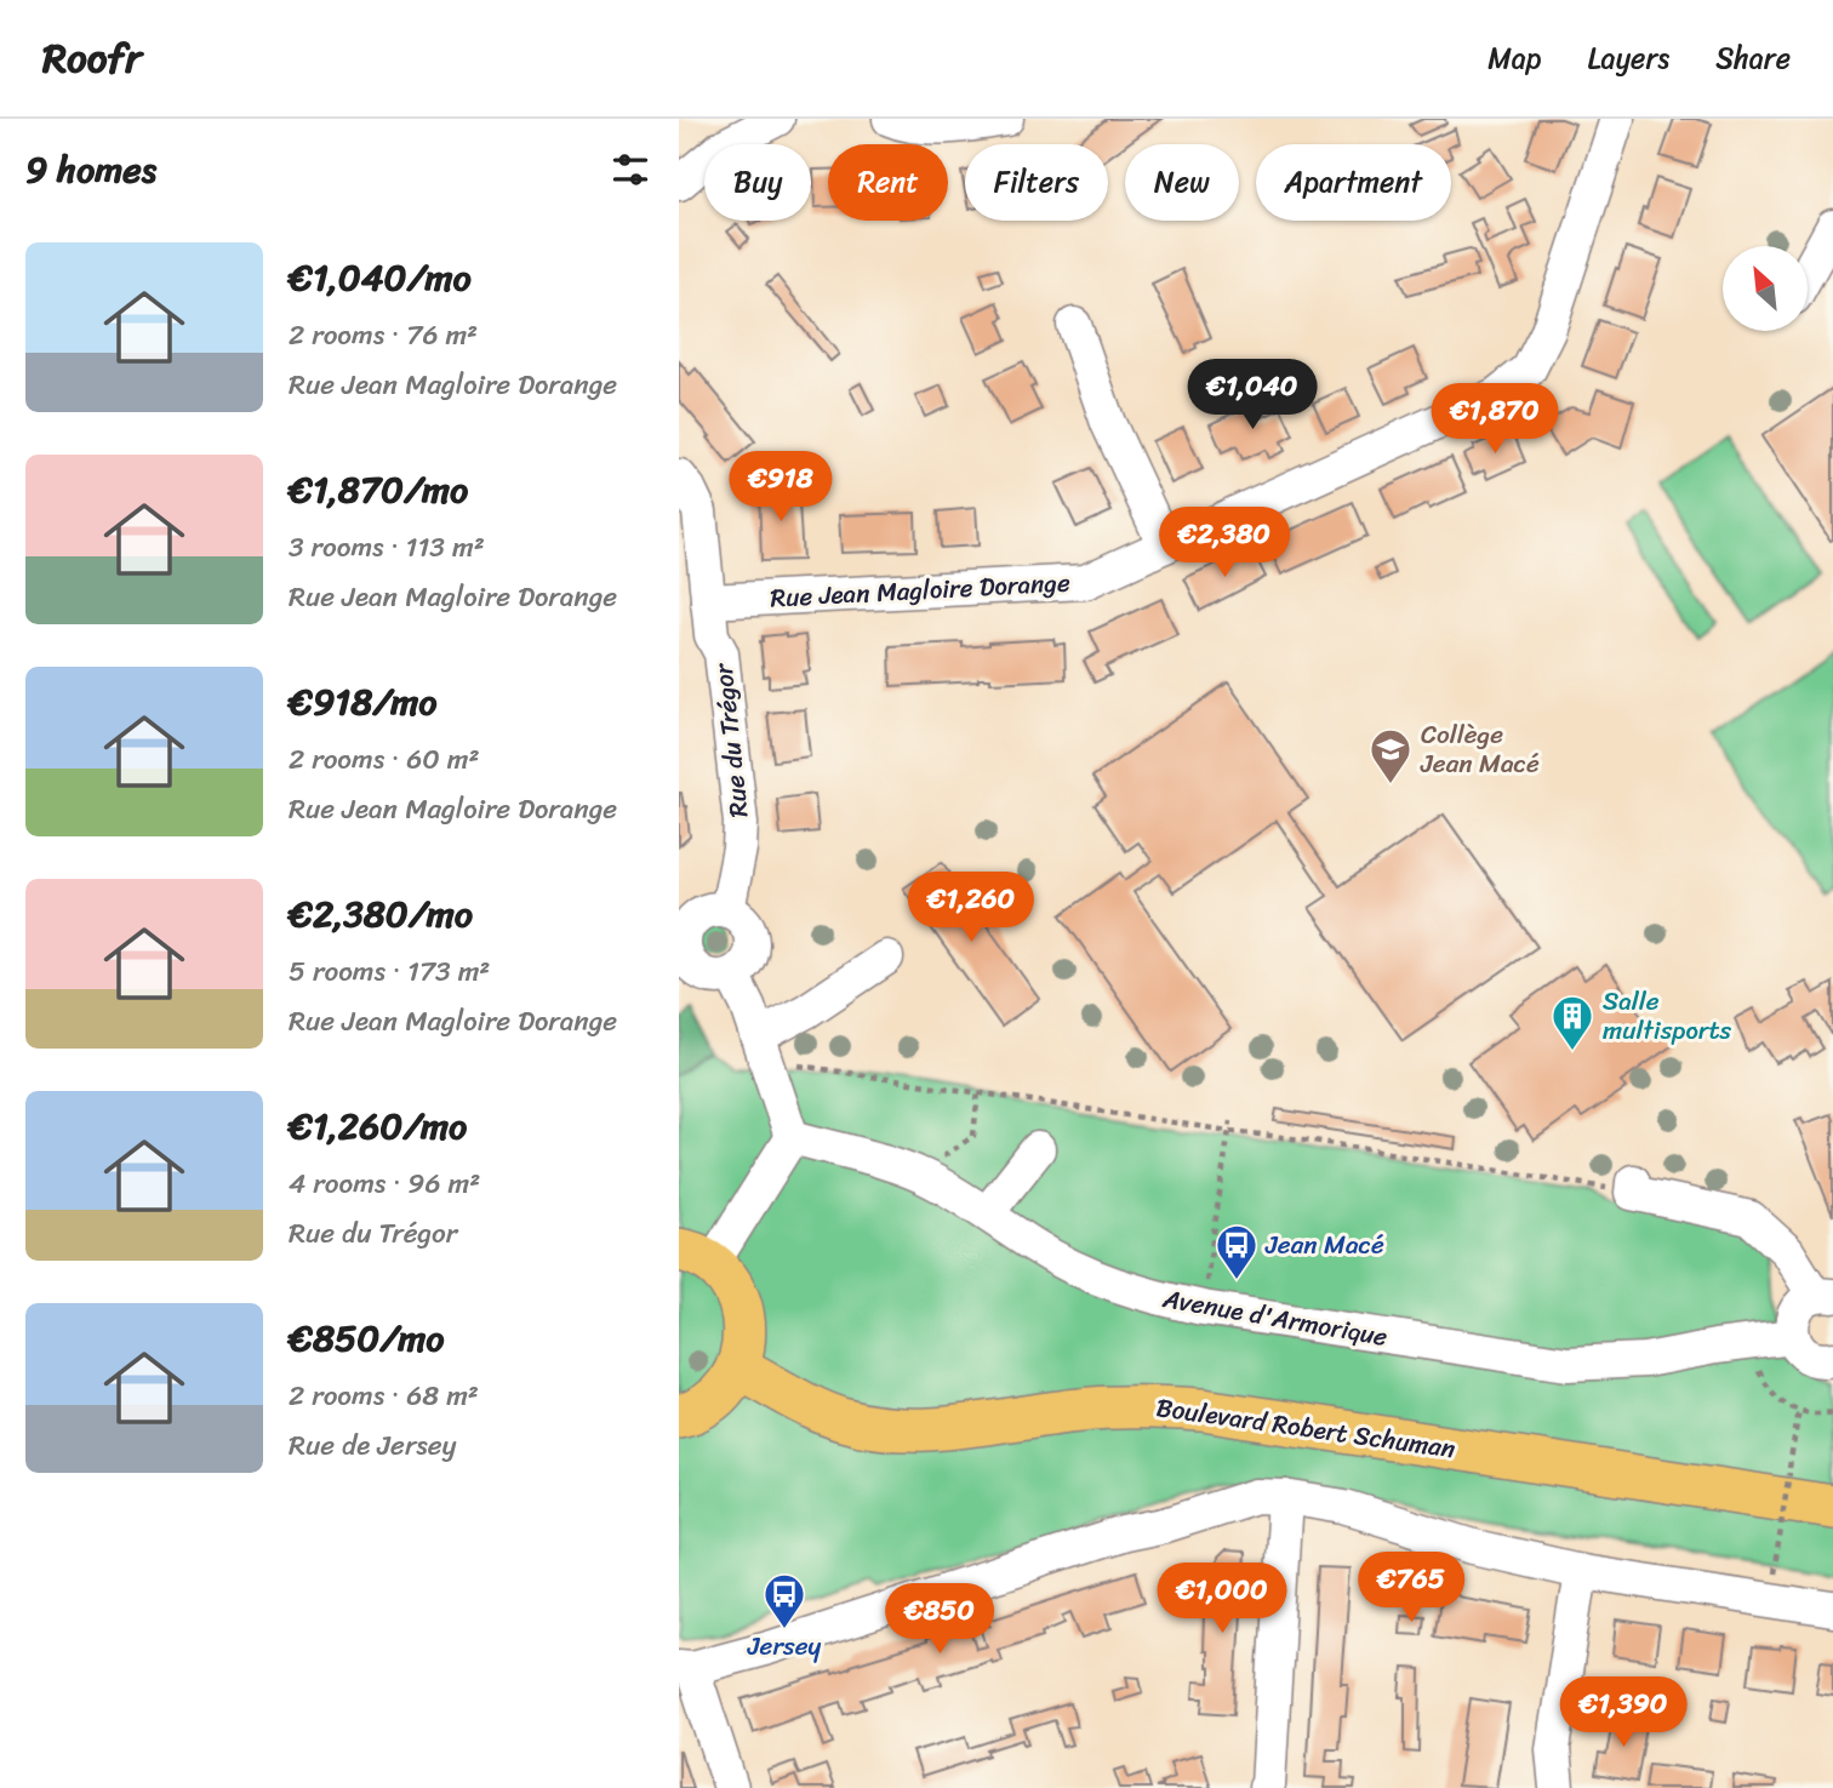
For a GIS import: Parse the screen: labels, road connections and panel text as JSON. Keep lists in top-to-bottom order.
{
  "streets": {
    "main road": ["Boulevard Robert Schuman"],
    "street": ["Rue Jean Magloire Dorange", "Rue du Trégor", "Avenue d'Armorique"]
  },
  "crossings": [
    ["Rue Jean Magloire Dorange", "Rue du Trégor"]
  ],
  "places": {
    "school or university": ["Collège Jean Macé"],
    "building": ["Salle multisports"],
    "bus stop": ["Jean Macé", "Jersey"]
  },
  "north": "top left",
  "page": {
    "header": "Roofr",
    "nav": ["Map", "Layers", "Share"],
    "heading": "9 homes",
    "chip": [
      "Buy",
      "Rent",
      "Filters",
      "New",
      "Apartment"
    ],
    "list": [
      {
        "name": "€1,040/mo",
        "note": "2 rooms · 76 m² · Rue Jean Magloire Dorange"
      },
      {
        "name": "€1,870/mo",
        "note": "3 rooms · 113 m² · Rue Jean Magloire Dorange"
      },
      {
        "name": "€918/mo",
        "note": "2 rooms · 60 m² · Rue Jean Magloire Dorange"
      },
      {
        "name": "€2,380/mo",
        "note": "5 rooms · 173 m² · Rue Jean Magloire Dorange"
      },
      {
        "name": "€1,260/mo",
        "note": "4 rooms · 96 m² · Rue du Trégor"
      },
      {
        "name": "€850/mo",
        "note": "2 rooms · 68 m² · Rue de Jersey"
      }
    ],
    "price": [
      "€1,040",
      "€1,870",
      "€918",
      "€2,380",
      "€1,260",
      "€765",
      "€1,000",
      "€850",
      "€1,390"
    ]
  }
}
